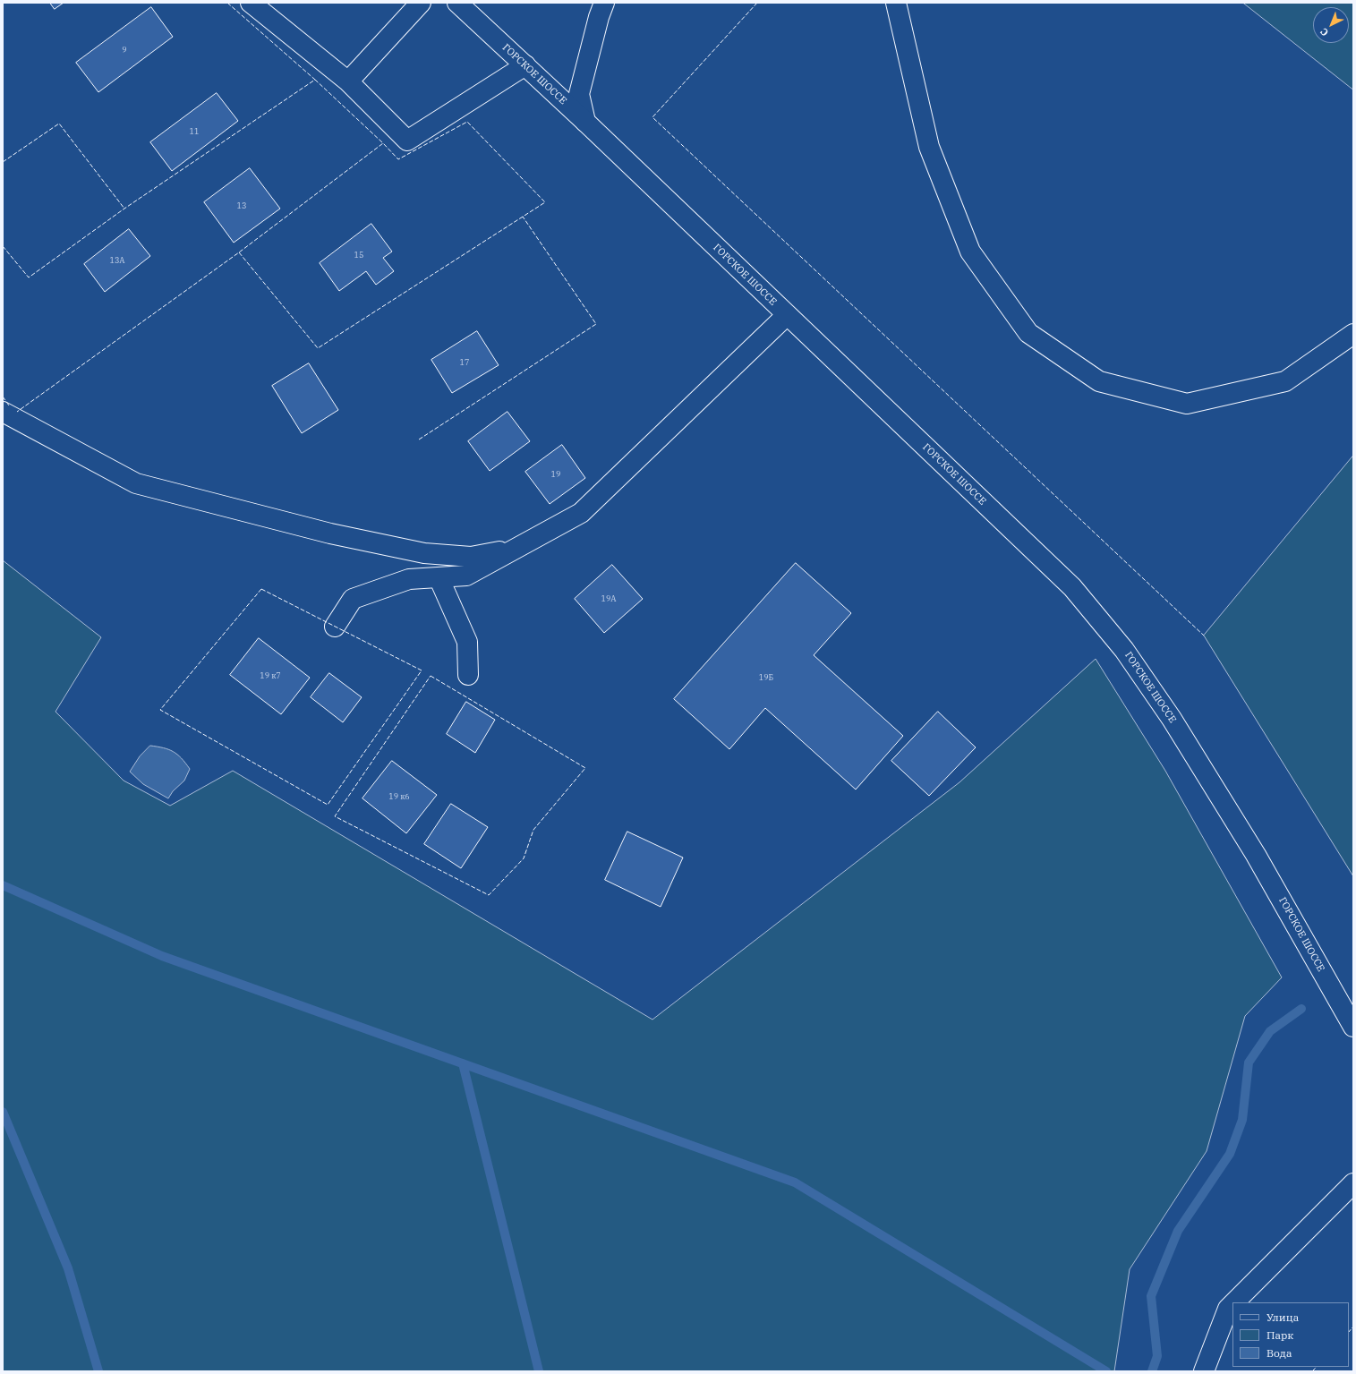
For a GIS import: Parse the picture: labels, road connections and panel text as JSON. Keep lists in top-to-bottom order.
{
  "streets": {
    "main road": ["ГОРСКОЕ ШОССЕ"]
  },
  "house_numbers": [
    "9",
    "11",
    "13",
    "15",
    "13А",
    "17",
    "19",
    "19А",
    "19 к7",
    "19Б",
    "19 к6"
  ],
  "legend": ["Улица", "Парк", "Вода"],
  "north": "bottom left"
}
